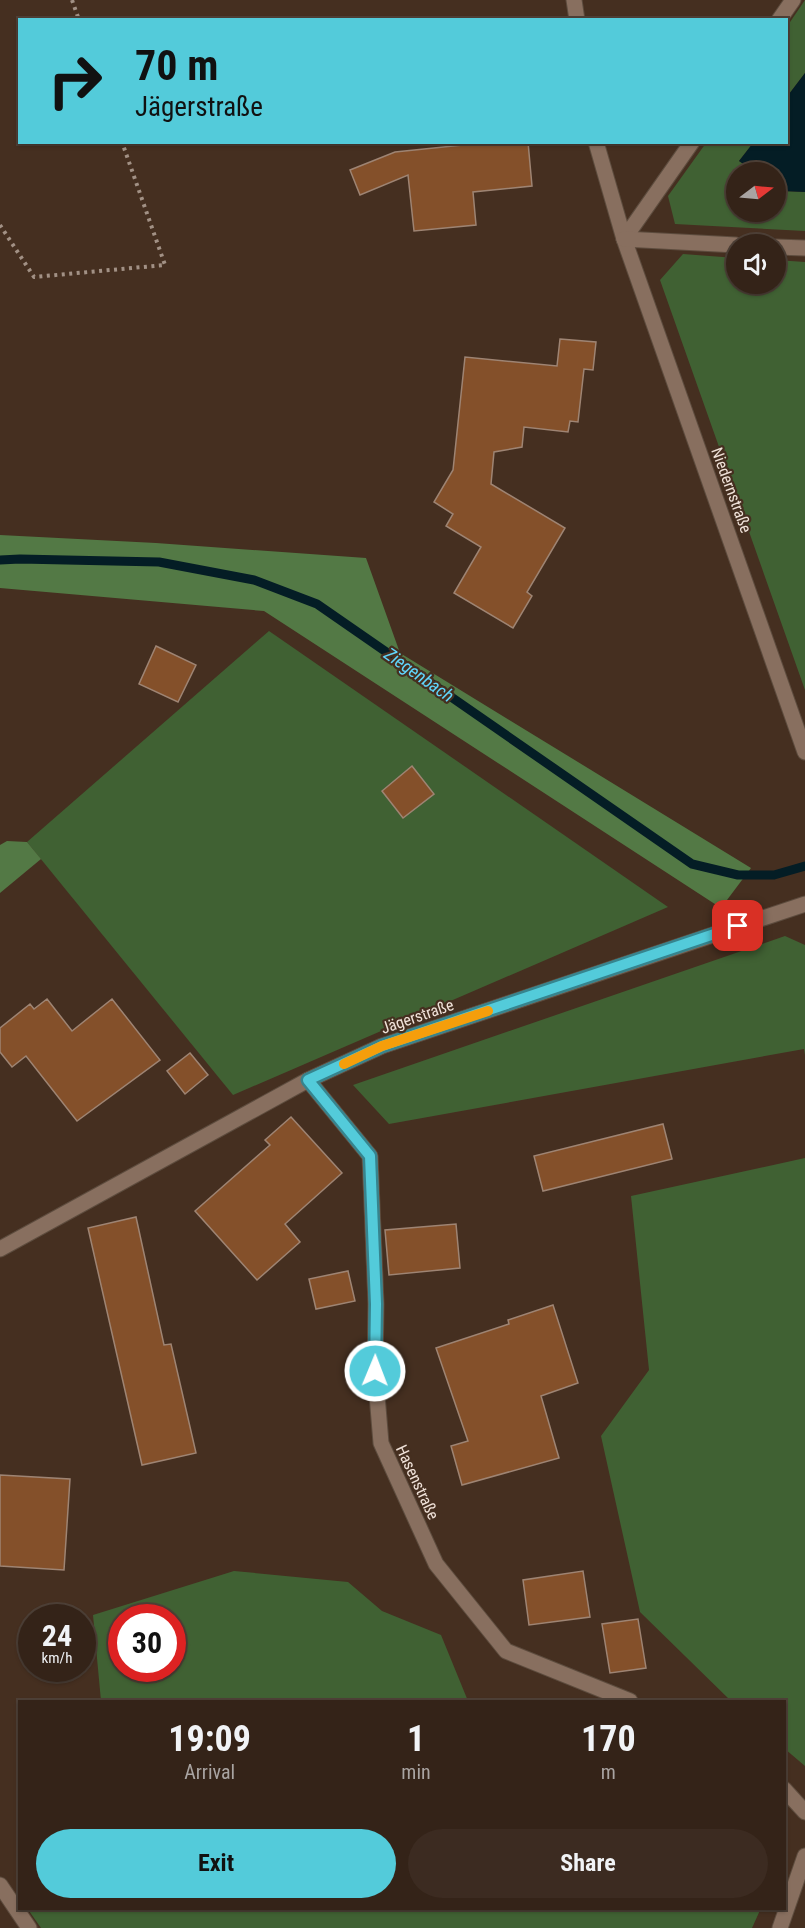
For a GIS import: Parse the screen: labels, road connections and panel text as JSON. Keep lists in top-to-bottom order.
{
  "streets": {
    "street": ["Niedernstraße", "Jägerstraße", "Hasenstraße"]
  },
  "crossings": [
    ["Jägerstraße", "Hasenstraße"]
  ],
  "water": ["Ziegenbach"],
  "north": "right",
  "page": {
    "turn": ["70 m", "Jägerstraße"],
    "speed": "24 km/h",
    "limit": "30",
    "eta": [
      "19:09",
      "Arrival",
      "1",
      "min",
      "170",
      "m"
    ],
    "buttons": ["Exit", "Share"]
  }
}
